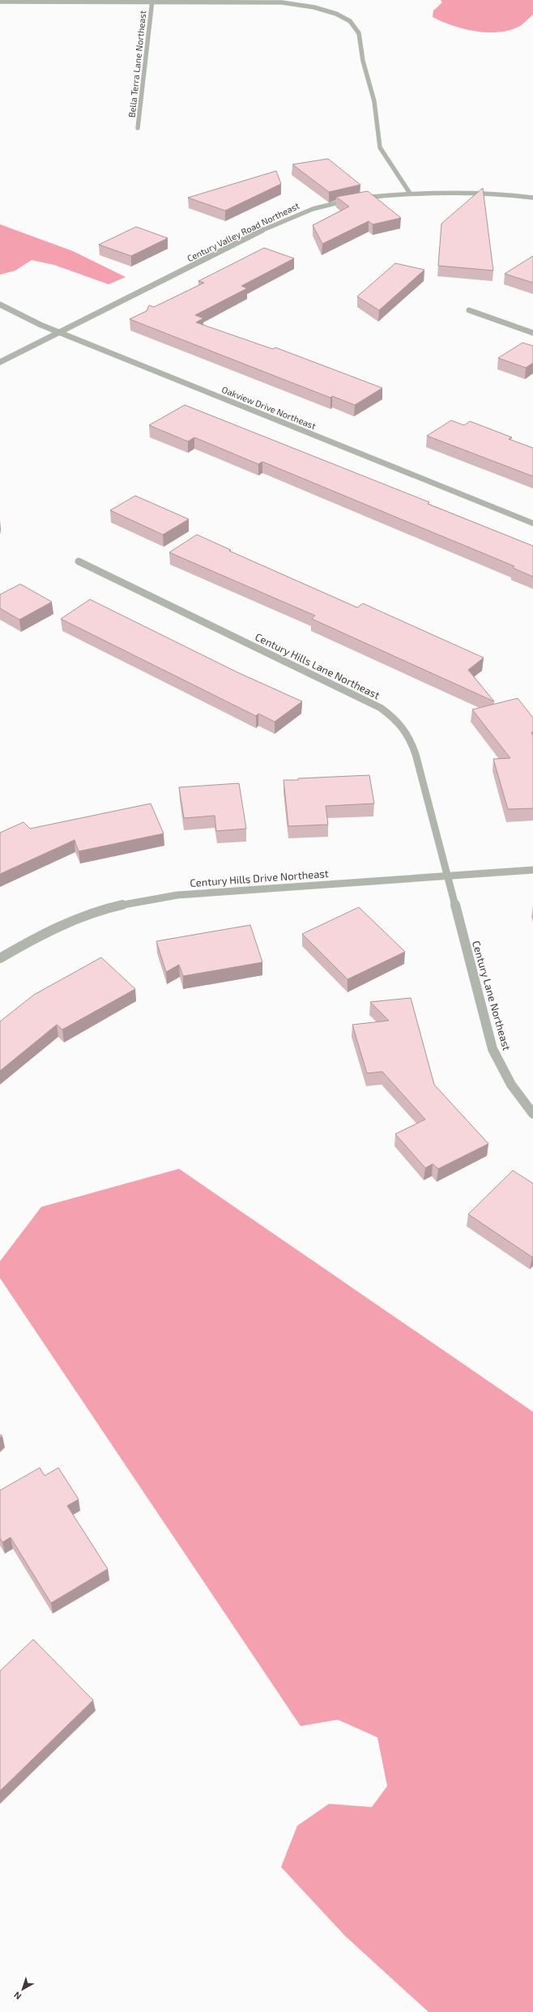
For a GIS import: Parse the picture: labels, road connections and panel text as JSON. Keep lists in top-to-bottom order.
{
  "streets": {
    "street": [
      "Bella Terra Lane Northeast",
      "Century Valley Road Northeast",
      "Oakview Drive Northeast",
      "Century Hills Lane Northeast",
      "Century Hills Drive Northeast",
      "Century Lane Northeast"
    ]
  },
  "crossings": [
    ["Century Valley Road Northeast", "Oakview Drive Northeast"],
    ["Century Hills Lane Northeast", "Century Hills Drive Northeast"],
    ["Century Hills Lane Northeast", "Century Lane Northeast"],
    ["Century Hills Drive Northeast", "Century Lane Northeast"]
  ],
  "north": "bottom left"
}
